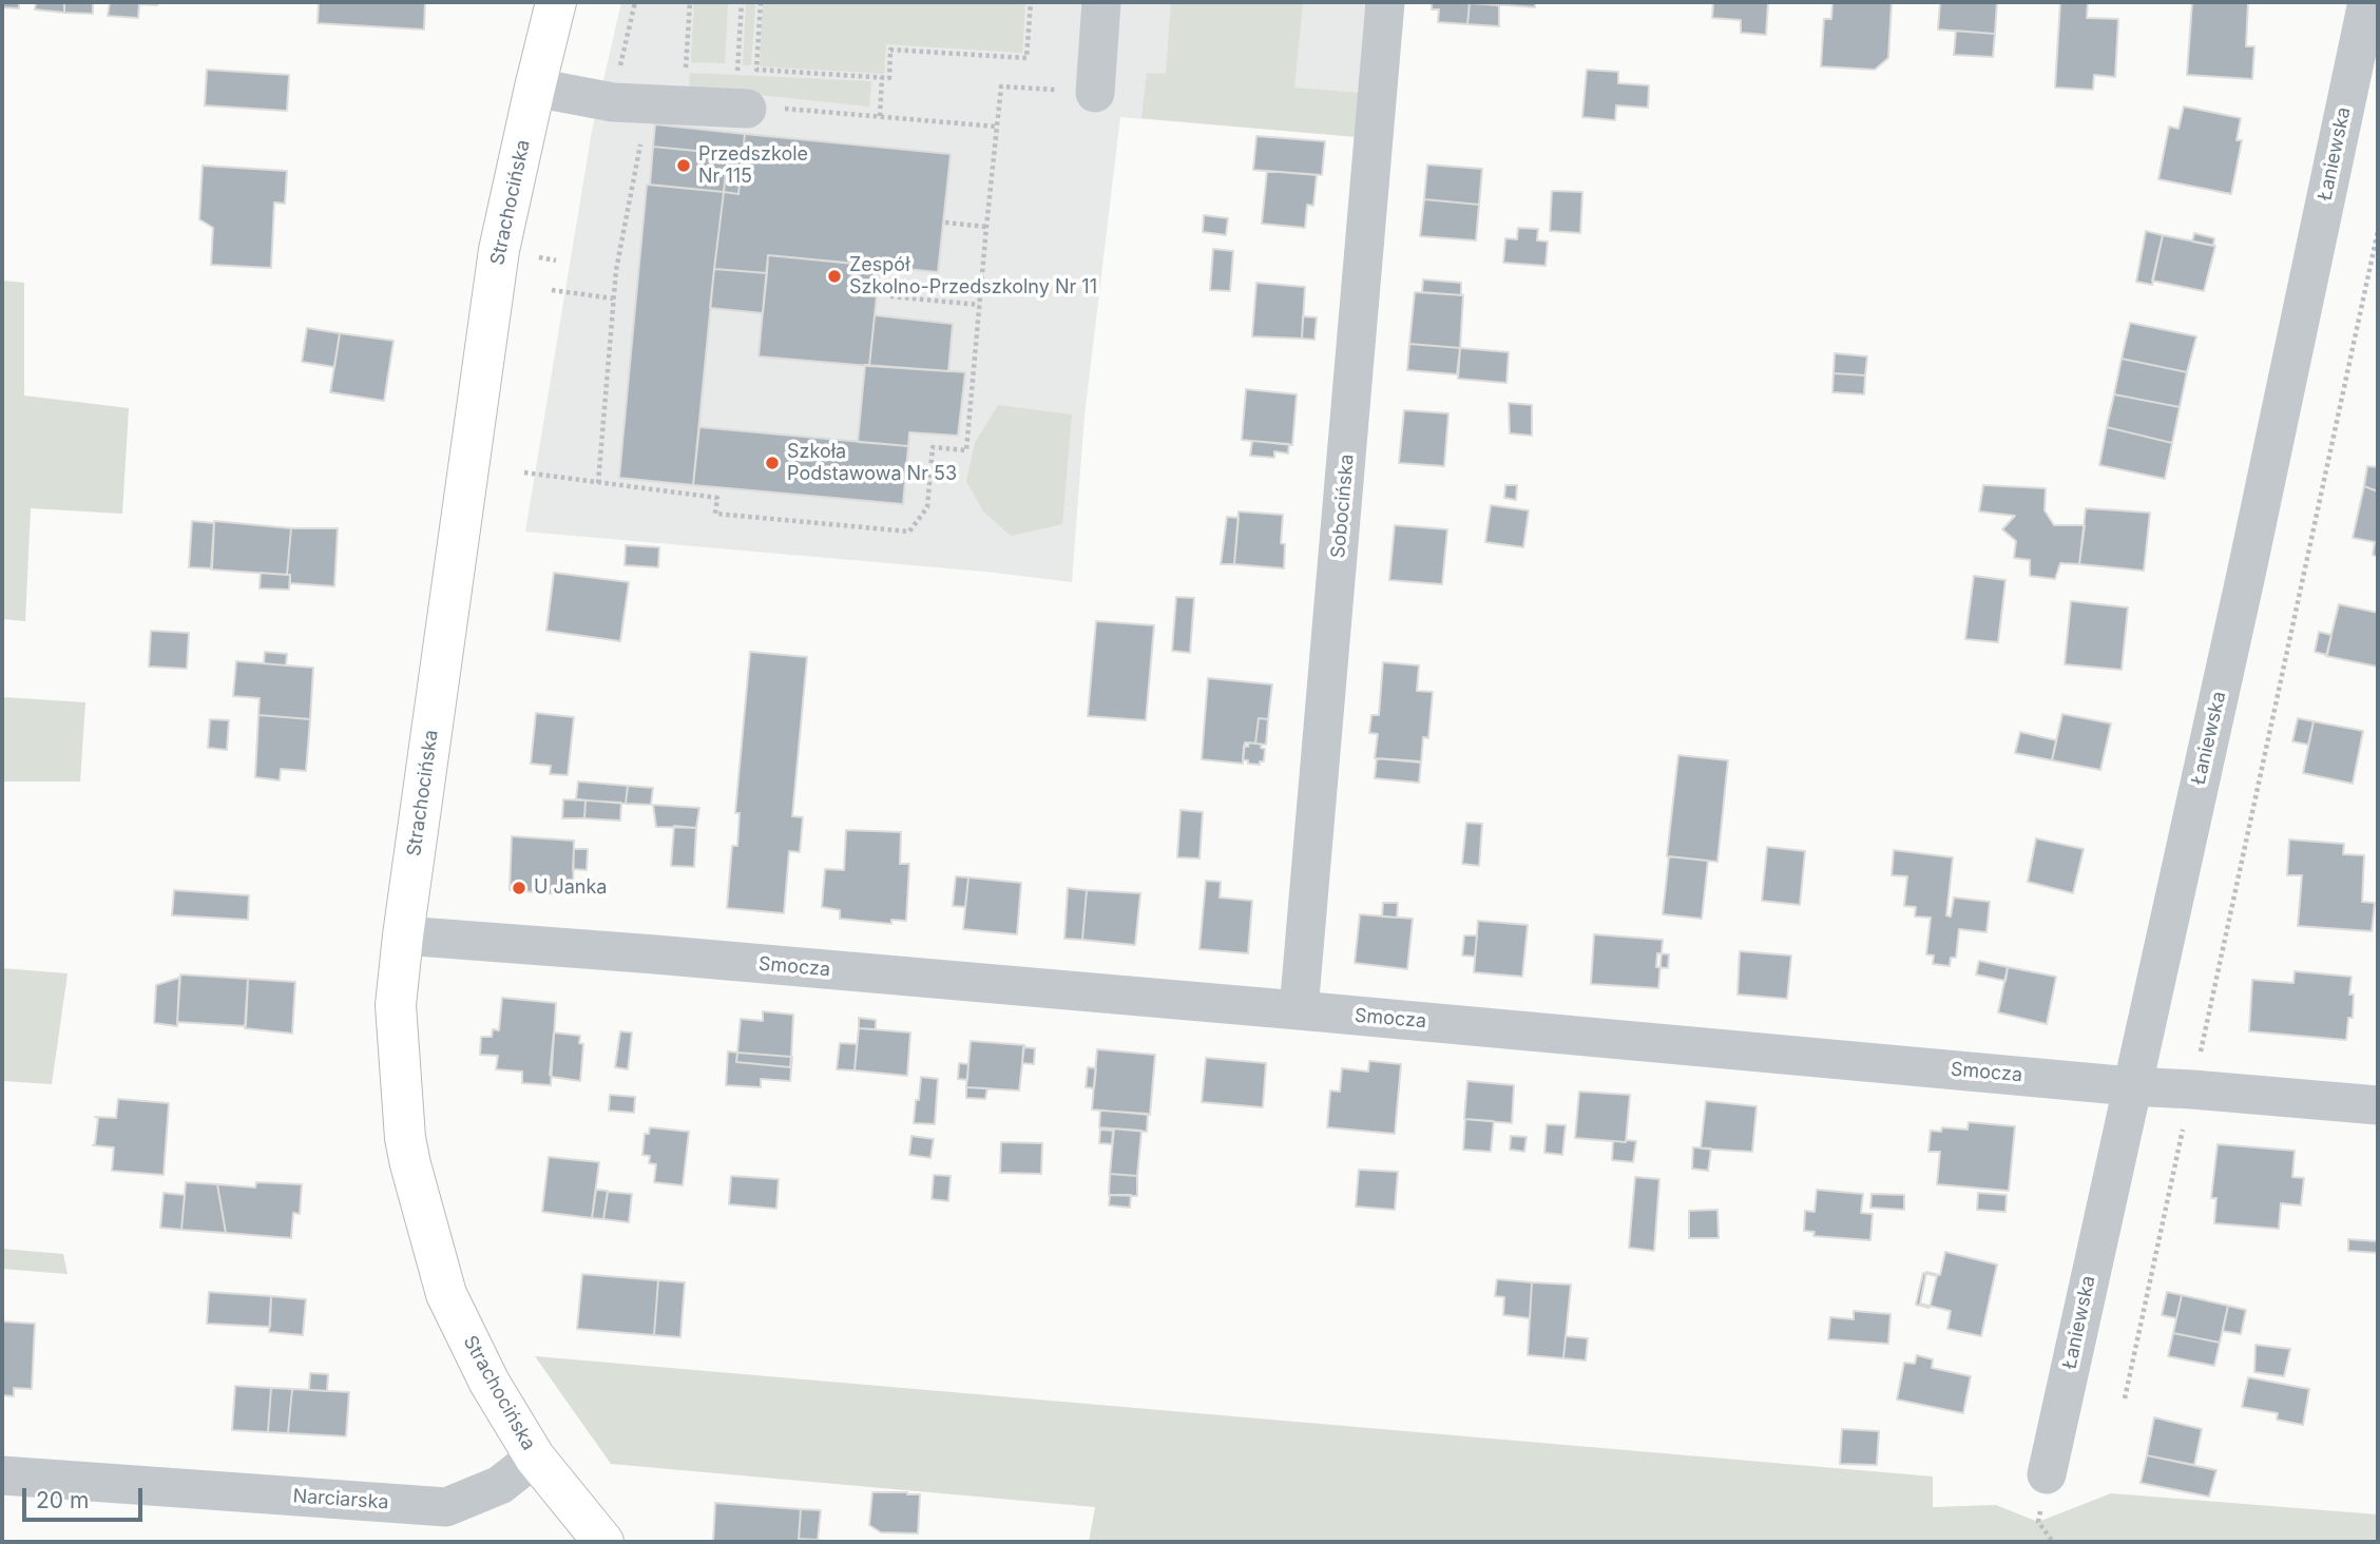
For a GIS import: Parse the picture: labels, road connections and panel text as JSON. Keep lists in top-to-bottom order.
{
  "streets": {
    "main road": ["Strachocińska"],
    "street": [
      "Łaniewska",
      "Sobocińska",
      "Smocza",
      "Narciarska"
    ]
  },
  "crossings": [
    ["Łaniewska", "Smocza"],
    ["Strachocińska", "Smocza"],
    ["Strachocińska", "Narciarska"],
    ["Sobocińska", "Smocza"]
  ],
  "places": [
    "Przedszkole Nr 115",
    "Zespół Szkolno-Przedszkolny Nr 11",
    "Szkoła Podstawowa Nr 53",
    "U Janka"
  ],
  "scale_bar": "20 m"
}
